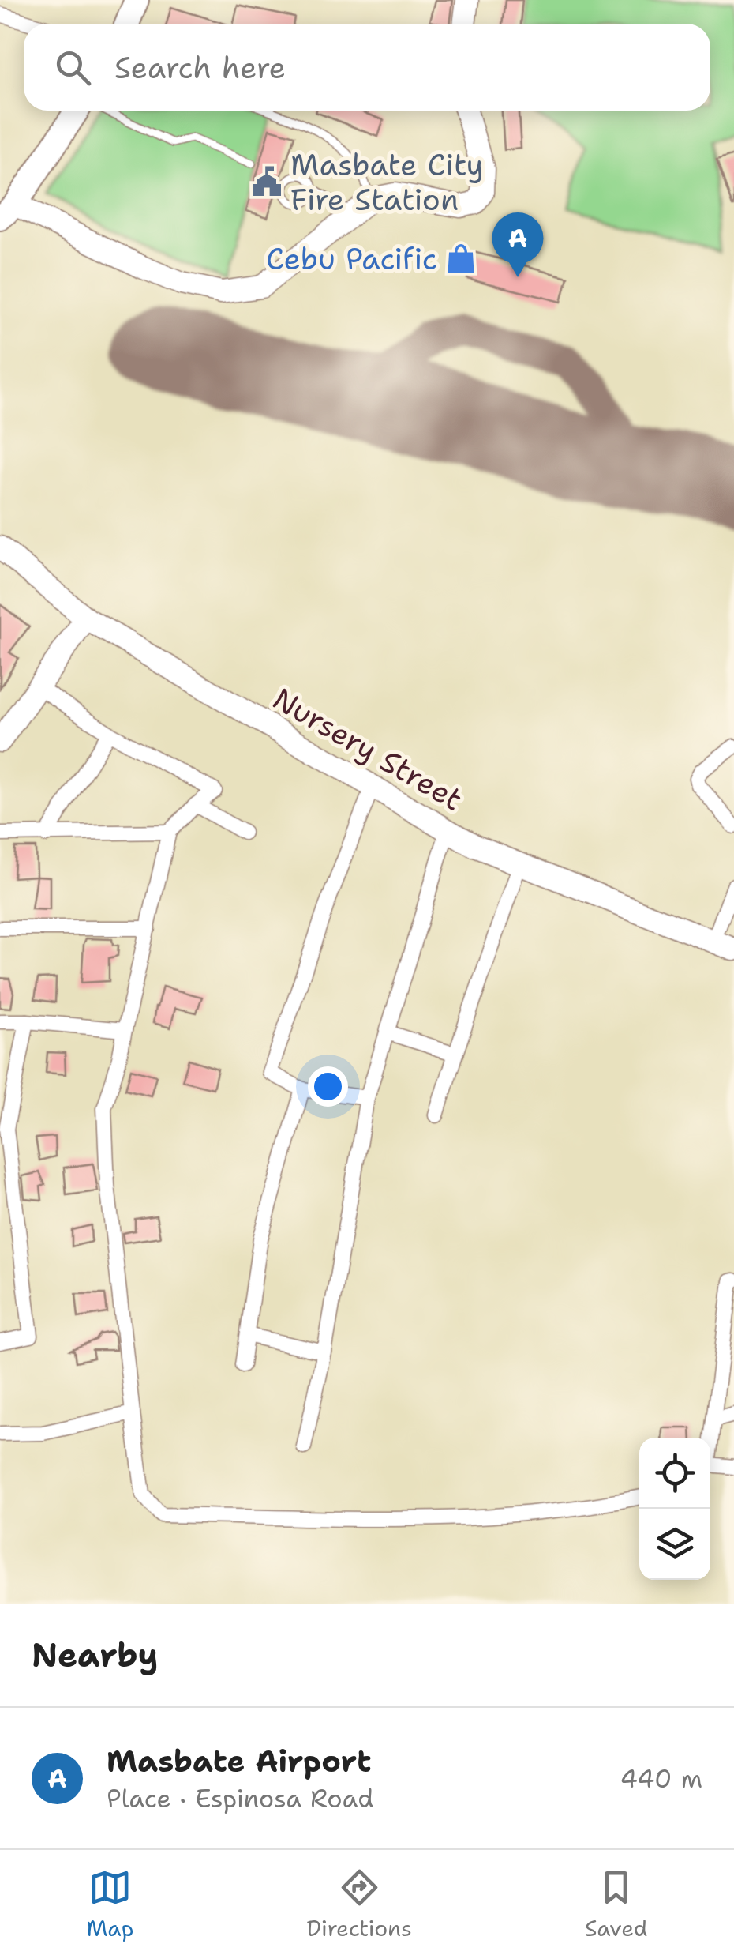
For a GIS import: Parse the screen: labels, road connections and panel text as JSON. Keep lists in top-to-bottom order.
{
  "streets": {
    "main road": ["Nursery Street"]
  },
  "places": {
    "public building": ["Masbate City Fire Station"],
    "shop": ["Cebu Pacific"]
  },
  "page": {
    "search": "Search here",
    "pins": "A",
    "heading": "Nearby",
    "list": [
      {
        "mark": "A",
        "name": "Masbate Airport",
        "note": "Place · Espinosa Road",
        "value": "440 m"
      }
    ],
    "nav": ["Map", "Directions", "Saved"]
  }
}
